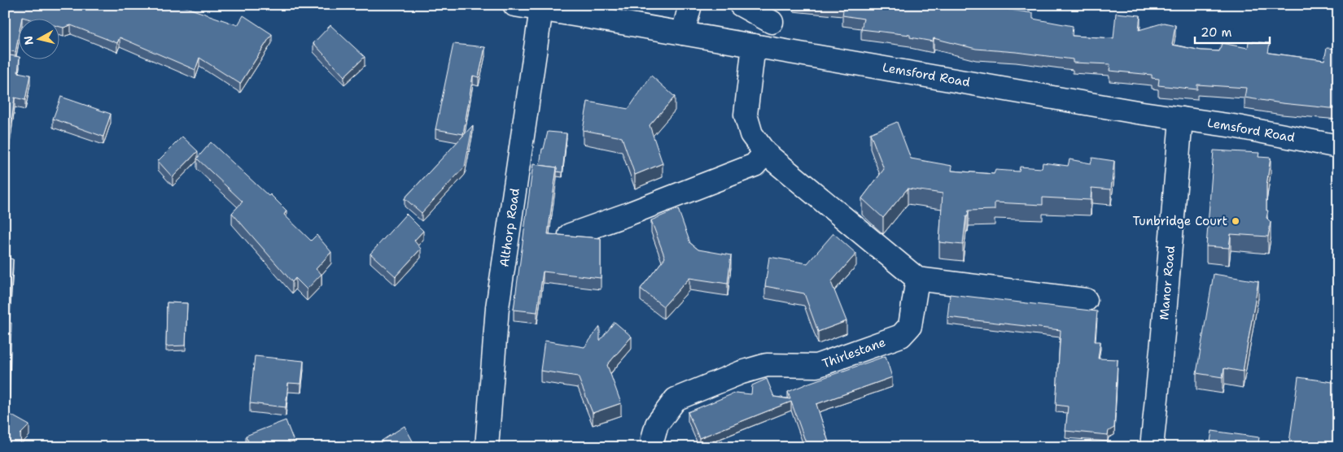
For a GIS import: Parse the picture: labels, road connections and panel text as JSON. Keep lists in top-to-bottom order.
{
  "streets": {
    "street": [
      "Lemsford Road",
      "Althorp Road",
      "Manor Road",
      "Thirlestane"
    ]
  },
  "crossings": [
    ["Lemsford Road", "Althorp Road"],
    ["Lemsford Road", "Manor Road"]
  ],
  "places": ["Tunbridge Court"],
  "scale_bar": "20 m",
  "north": "left"
}
